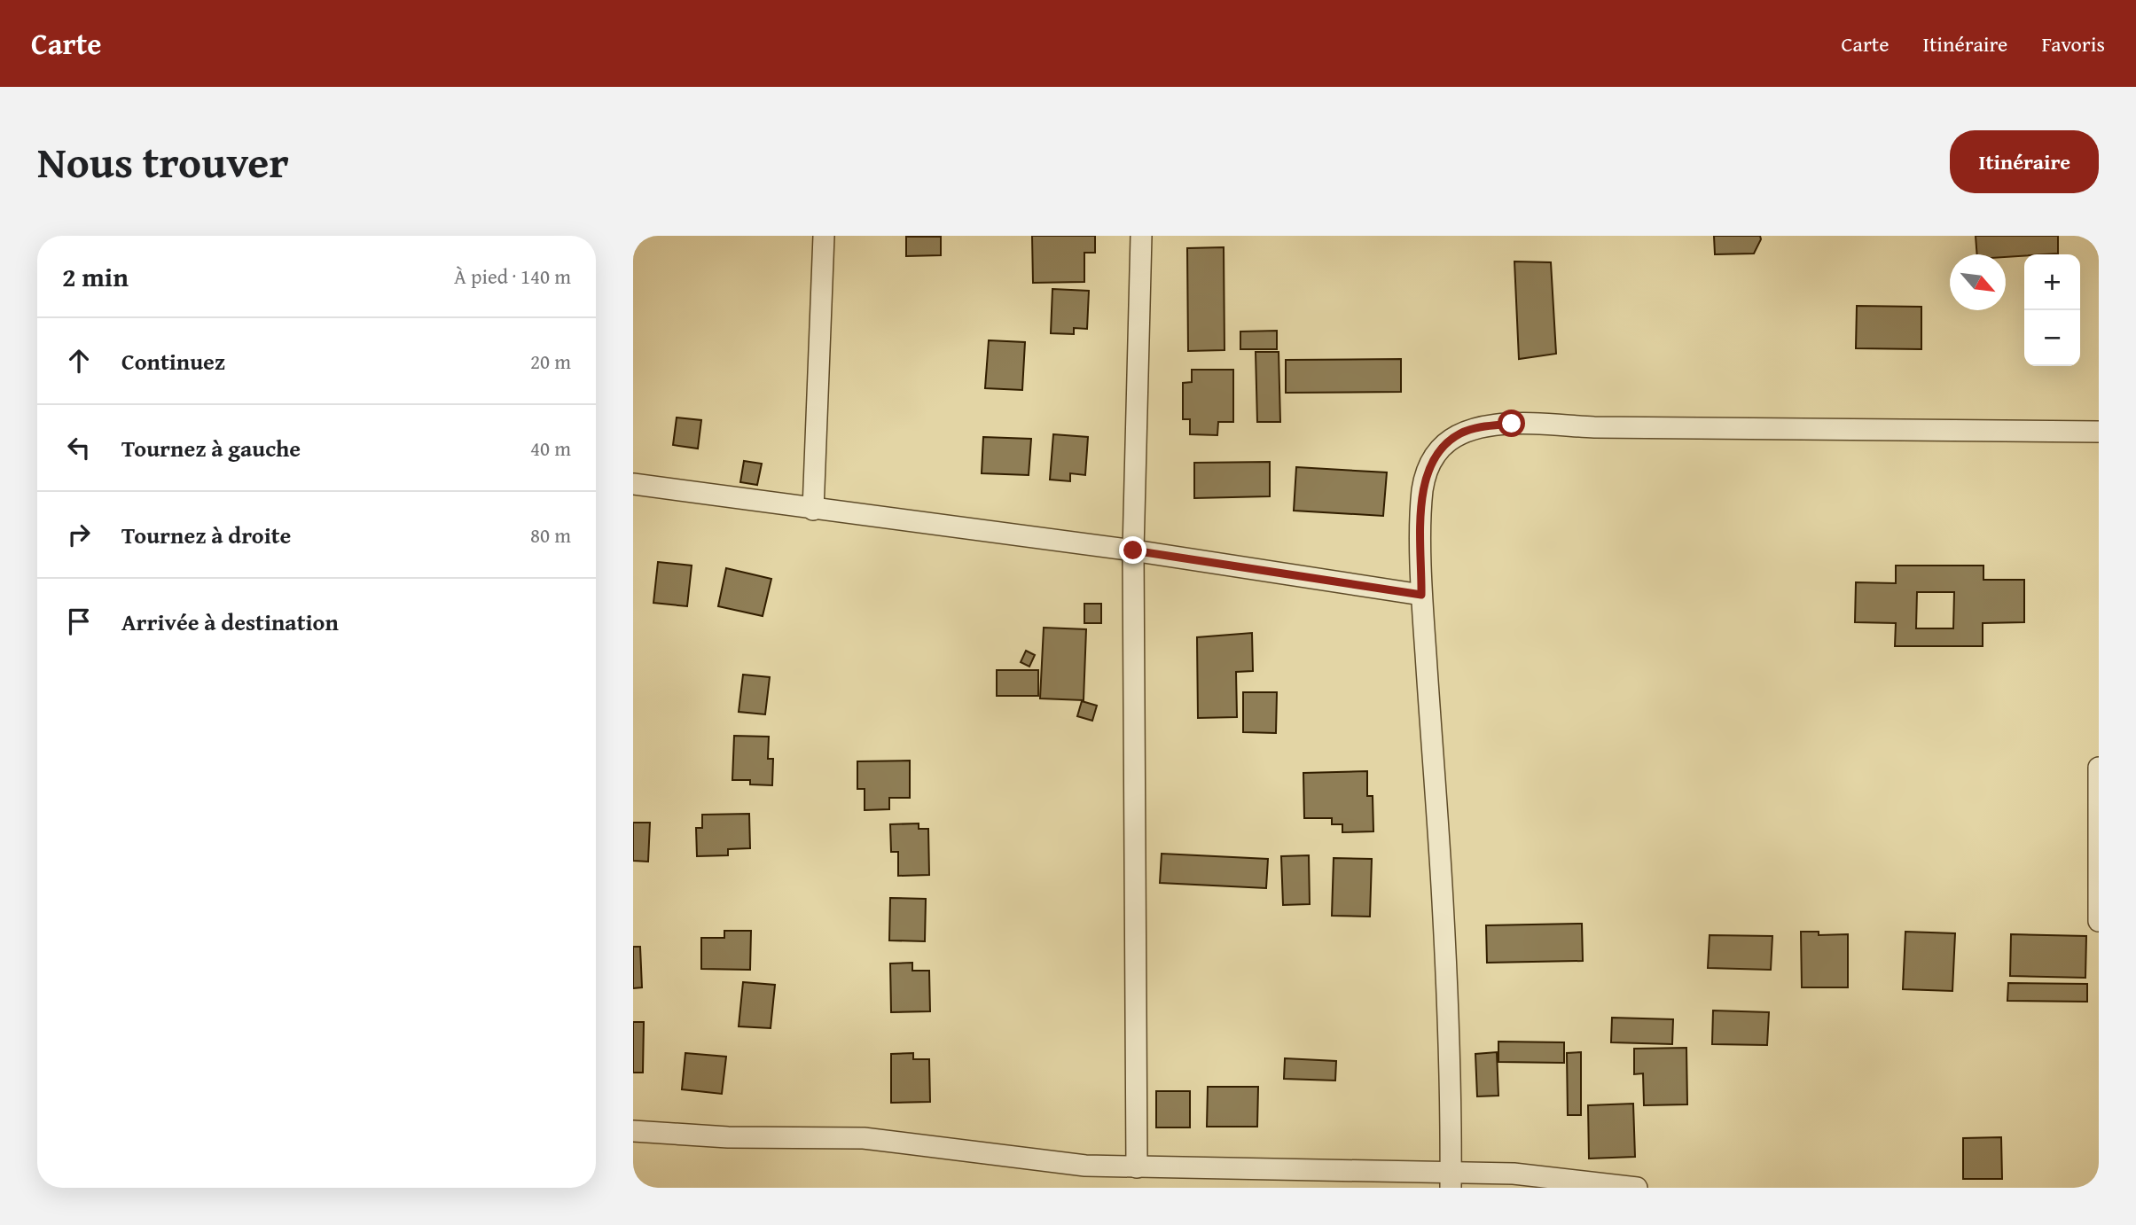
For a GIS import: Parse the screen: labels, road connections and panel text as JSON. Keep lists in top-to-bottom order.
{
  "north": "bottom right",
  "page": {
    "header": "Carte",
    "nav": ["Carte", "Itinéraire", "Favoris"],
    "title": "Nous trouver",
    "buttons": "Itinéraire",
    "heading": ["2 min", "À pied · 140 m"],
    "map_buttons": ["+", "−"],
    "list": [
      ["Continuez", "20 m"],
      ["Tournez à gauche", "40 m"],
      ["Tournez à droite", "80 m"],
      "Arrivée à destination"
    ]
  }
}
